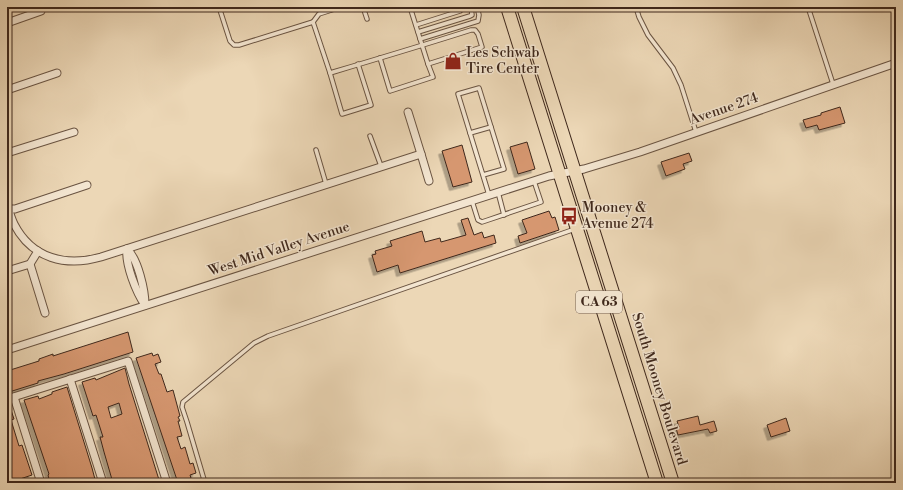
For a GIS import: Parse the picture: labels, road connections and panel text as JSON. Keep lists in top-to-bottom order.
{
  "streets": {
    "main road": ["CA 63", "South Mooney Boulevard"],
    "street": ["Avenue 274", "West Mid Valley Avenue"]
  },
  "crossings": [
    ["Avenue 274", "West Mid Valley Avenue"],
    ["Avenue 274", "CA 63"],
    ["Avenue 274", "South Mooney Boulevard"],
    ["West Mid Valley Avenue", "CA 63"]
  ],
  "places": {
    "shop": ["Les Schwab Tire Center"],
    "bus stop": ["Mooney & Avenue 274"]
  }
}
